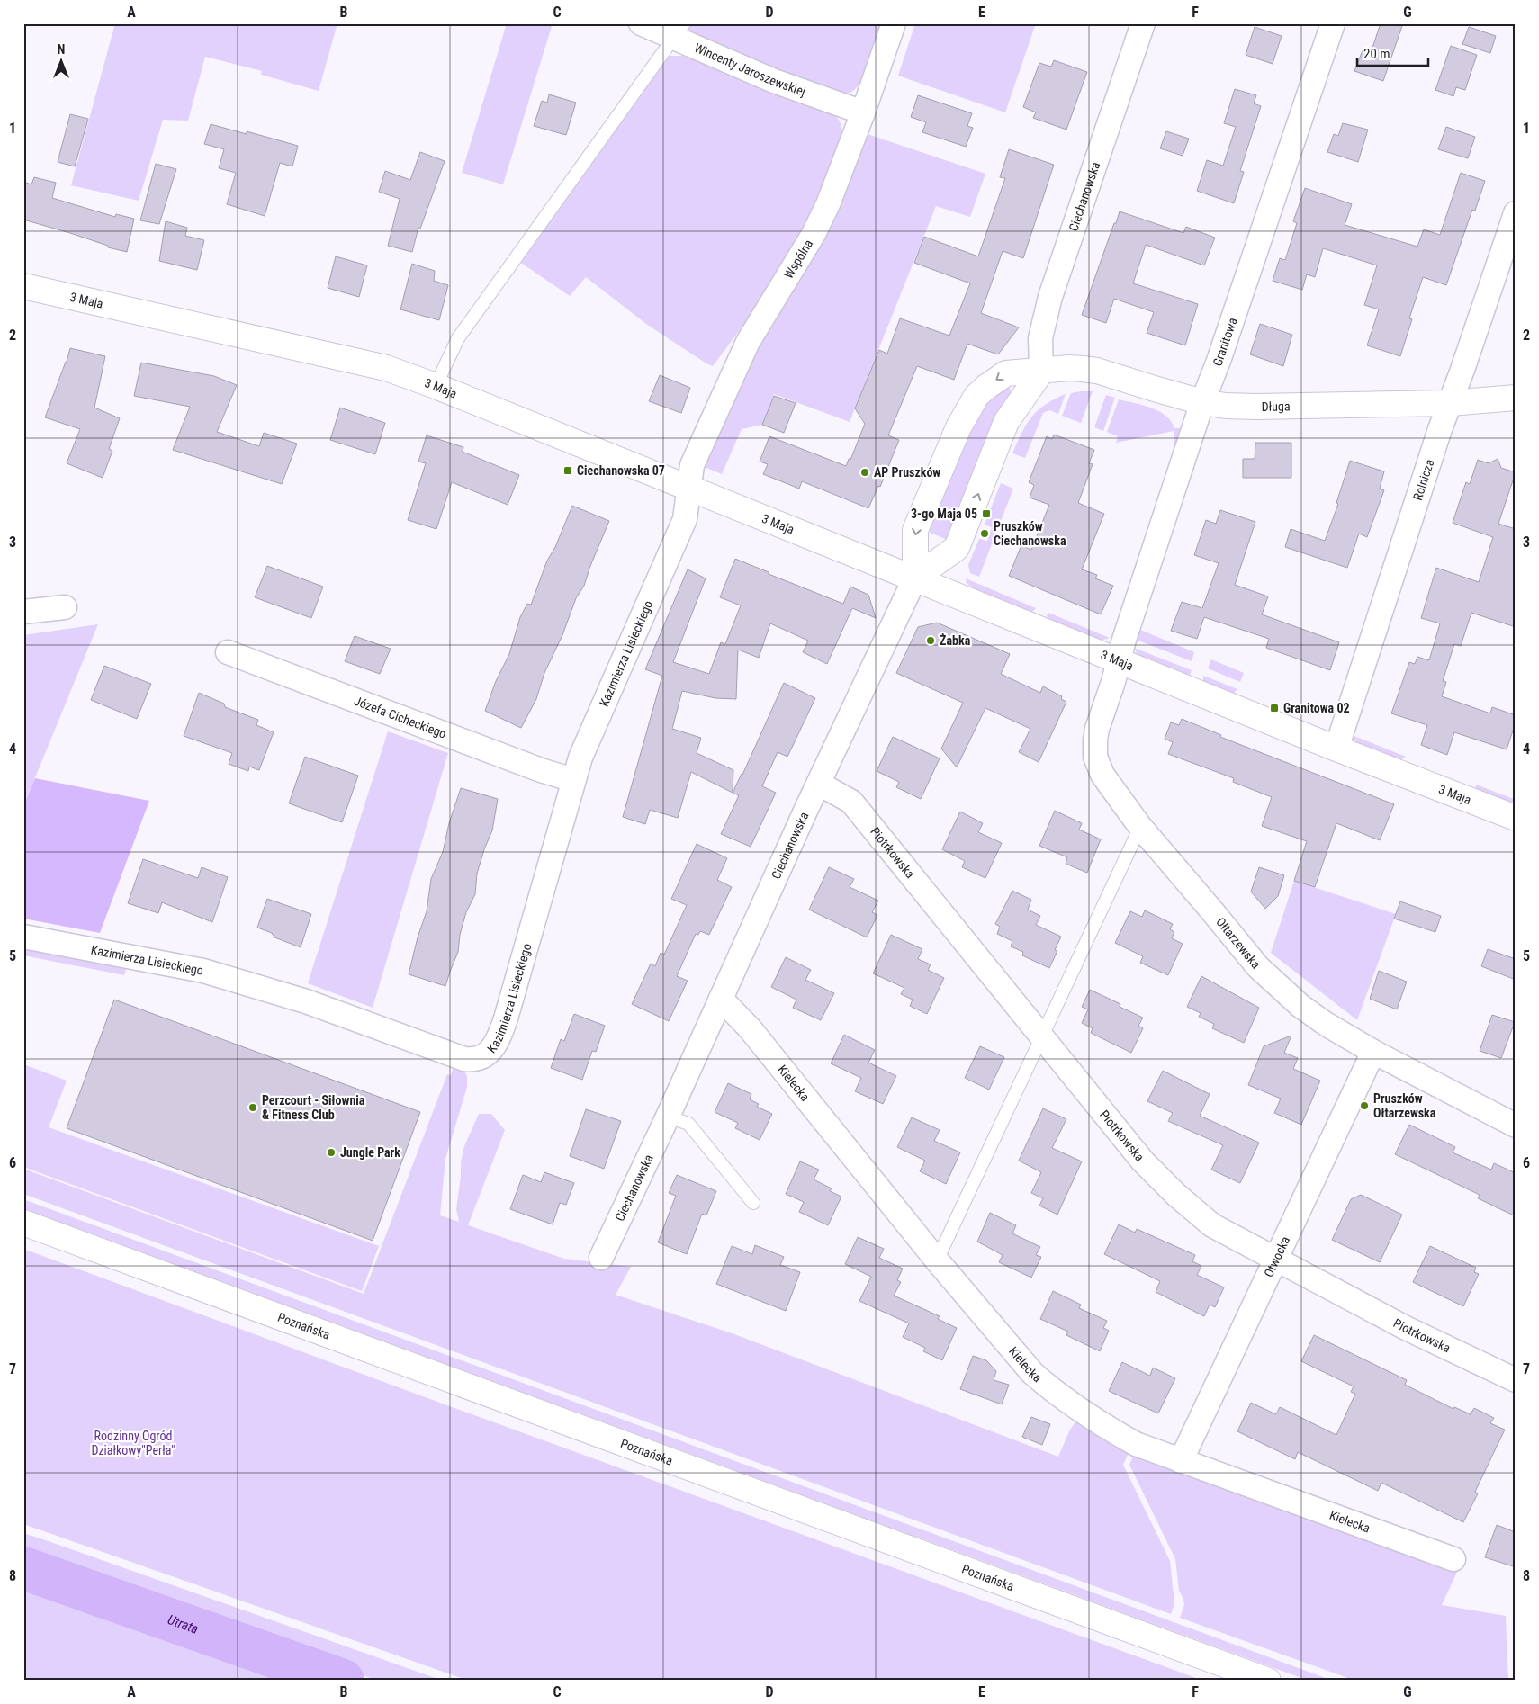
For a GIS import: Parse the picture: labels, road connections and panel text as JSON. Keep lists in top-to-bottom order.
{
  "streets": {
    "street": [
      "Wincenty Jaroszewskiej",
      "Ciechanowska",
      "Wspólna",
      "3 Maja",
      "Granitowa",
      "Długa",
      "Rolnicza",
      "Kazimierza Lisieckiego",
      "Józefa Cicheckiego",
      "Piotrkowska",
      "Ołtarzewska",
      "Kielecka",
      "Otwocka",
      "Poznańska"
    ]
  },
  "crossings": [
    ["Wincenty Jaroszewskiej", "Wspólna"],
    ["Ciechanowska", "3 Maja"],
    ["Ciechanowska", "Długa"],
    ["Ciechanowska", "Piotrkowska"],
    ["Ciechanowska", "Kielecka"],
    ["Wspólna", "3 Maja"],
    ["Wspólna", "Kazimierza Lisieckiego"],
    ["3 Maja", "Granitowa"],
    ["3 Maja", "Rolnicza"],
    ["3 Maja", "Kazimierza Lisieckiego"],
    ["3 Maja", "Ołtarzewska"],
    ["Granitowa", "Długa"],
    ["Granitowa", "Ołtarzewska"],
    ["Długa", "Rolnicza"],
    ["Kazimierza Lisieckiego", "Józefa Cicheckiego"],
    ["Piotrkowska", "Otwocka"],
    ["Ołtarzewska", "Otwocka"],
    ["Kielecka", "Otwocka"]
  ],
  "water": ["Utrata"],
  "parks": ["Rodzinny Ogród Działkowy\"Perła\""],
  "places": {
    "transit": ["Ciechanowska 07", "3-go Maja 05", "Granitowa 02"],
    "other": [
      "AP Pruszków",
      "Pruszków Ciechanowska",
      "Żabka",
      "Pruszków Ołtarzewska",
      "Perzcourt - Siłownia & Fitness Club",
      "Jungle Park"
    ]
  },
  "scale_bar": "20 m",
  "north": "top",
  "grid": {
    "columns": [
      "A",
      "B",
      "C",
      "D",
      "E",
      "F",
      "G"
    ],
    "rows": [
      "1",
      "2",
      "3",
      "4",
      "5",
      "6",
      "7",
      "8"
    ]
  }
}
